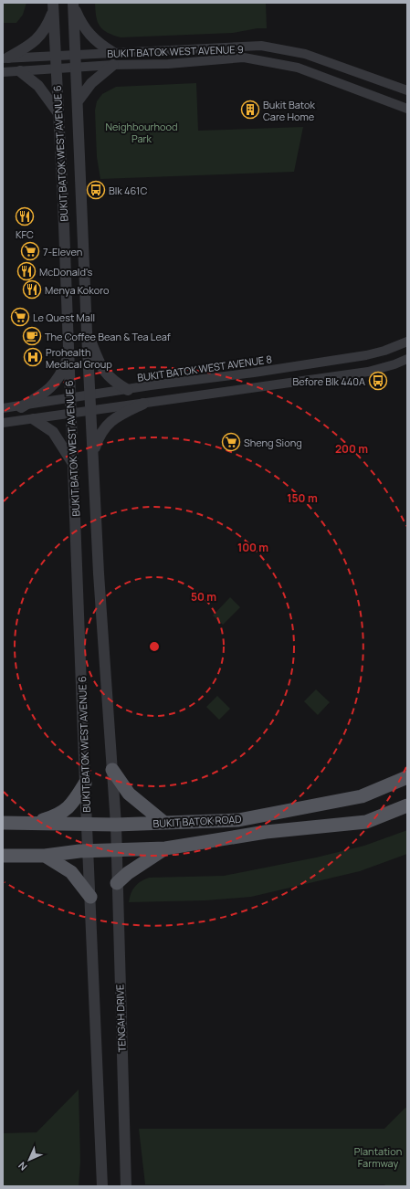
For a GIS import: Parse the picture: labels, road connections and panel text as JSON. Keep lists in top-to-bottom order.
{
  "streets": {
    "main road": ["BUKIT BATOK ROAD"],
    "street": [
      "BUKIT BATOK WEST AVENUE 9",
      "BUKIT BATOK WEST AVENUE 6",
      "BUKIT BATOK WEST AVENUE 8",
      "TENGAH DRIVE"
    ]
  },
  "crossings": [
    ["BUKIT BATOK WEST AVENUE 9", "BUKIT BATOK WEST AVENUE 6"],
    ["BUKIT BATOK WEST AVENUE 6", "BUKIT BATOK WEST AVENUE 8"],
    ["BUKIT BATOK WEST AVENUE 6", "BUKIT BATOK ROAD"],
    ["BUKIT BATOK WEST AVENUE 6", "TENGAH DRIVE"],
    ["BUKIT BATOK ROAD", "TENGAH DRIVE"]
  ],
  "parks": ["Neighbourhood Park", "Plantation Farmway"],
  "places": {
    "building": ["Bukit Batok Care Home"],
    "bus stop": ["Blk 461C", "Before Blk 440A"],
    "restaurant": ["KFC", "McDonald's", "Menya Kokoro"],
    "supermarket": ["7-Eleven", "Le Quest Mall", "Sheng Siong"],
    "cafe": ["The Coffee Bean & Tea Leaf"],
    "hospital": ["Prohealth Medical Group"]
  },
  "north": "bottom left",
  "rings": [
    "200 m",
    "150 m",
    "100 m",
    "50 m"
  ]
}
